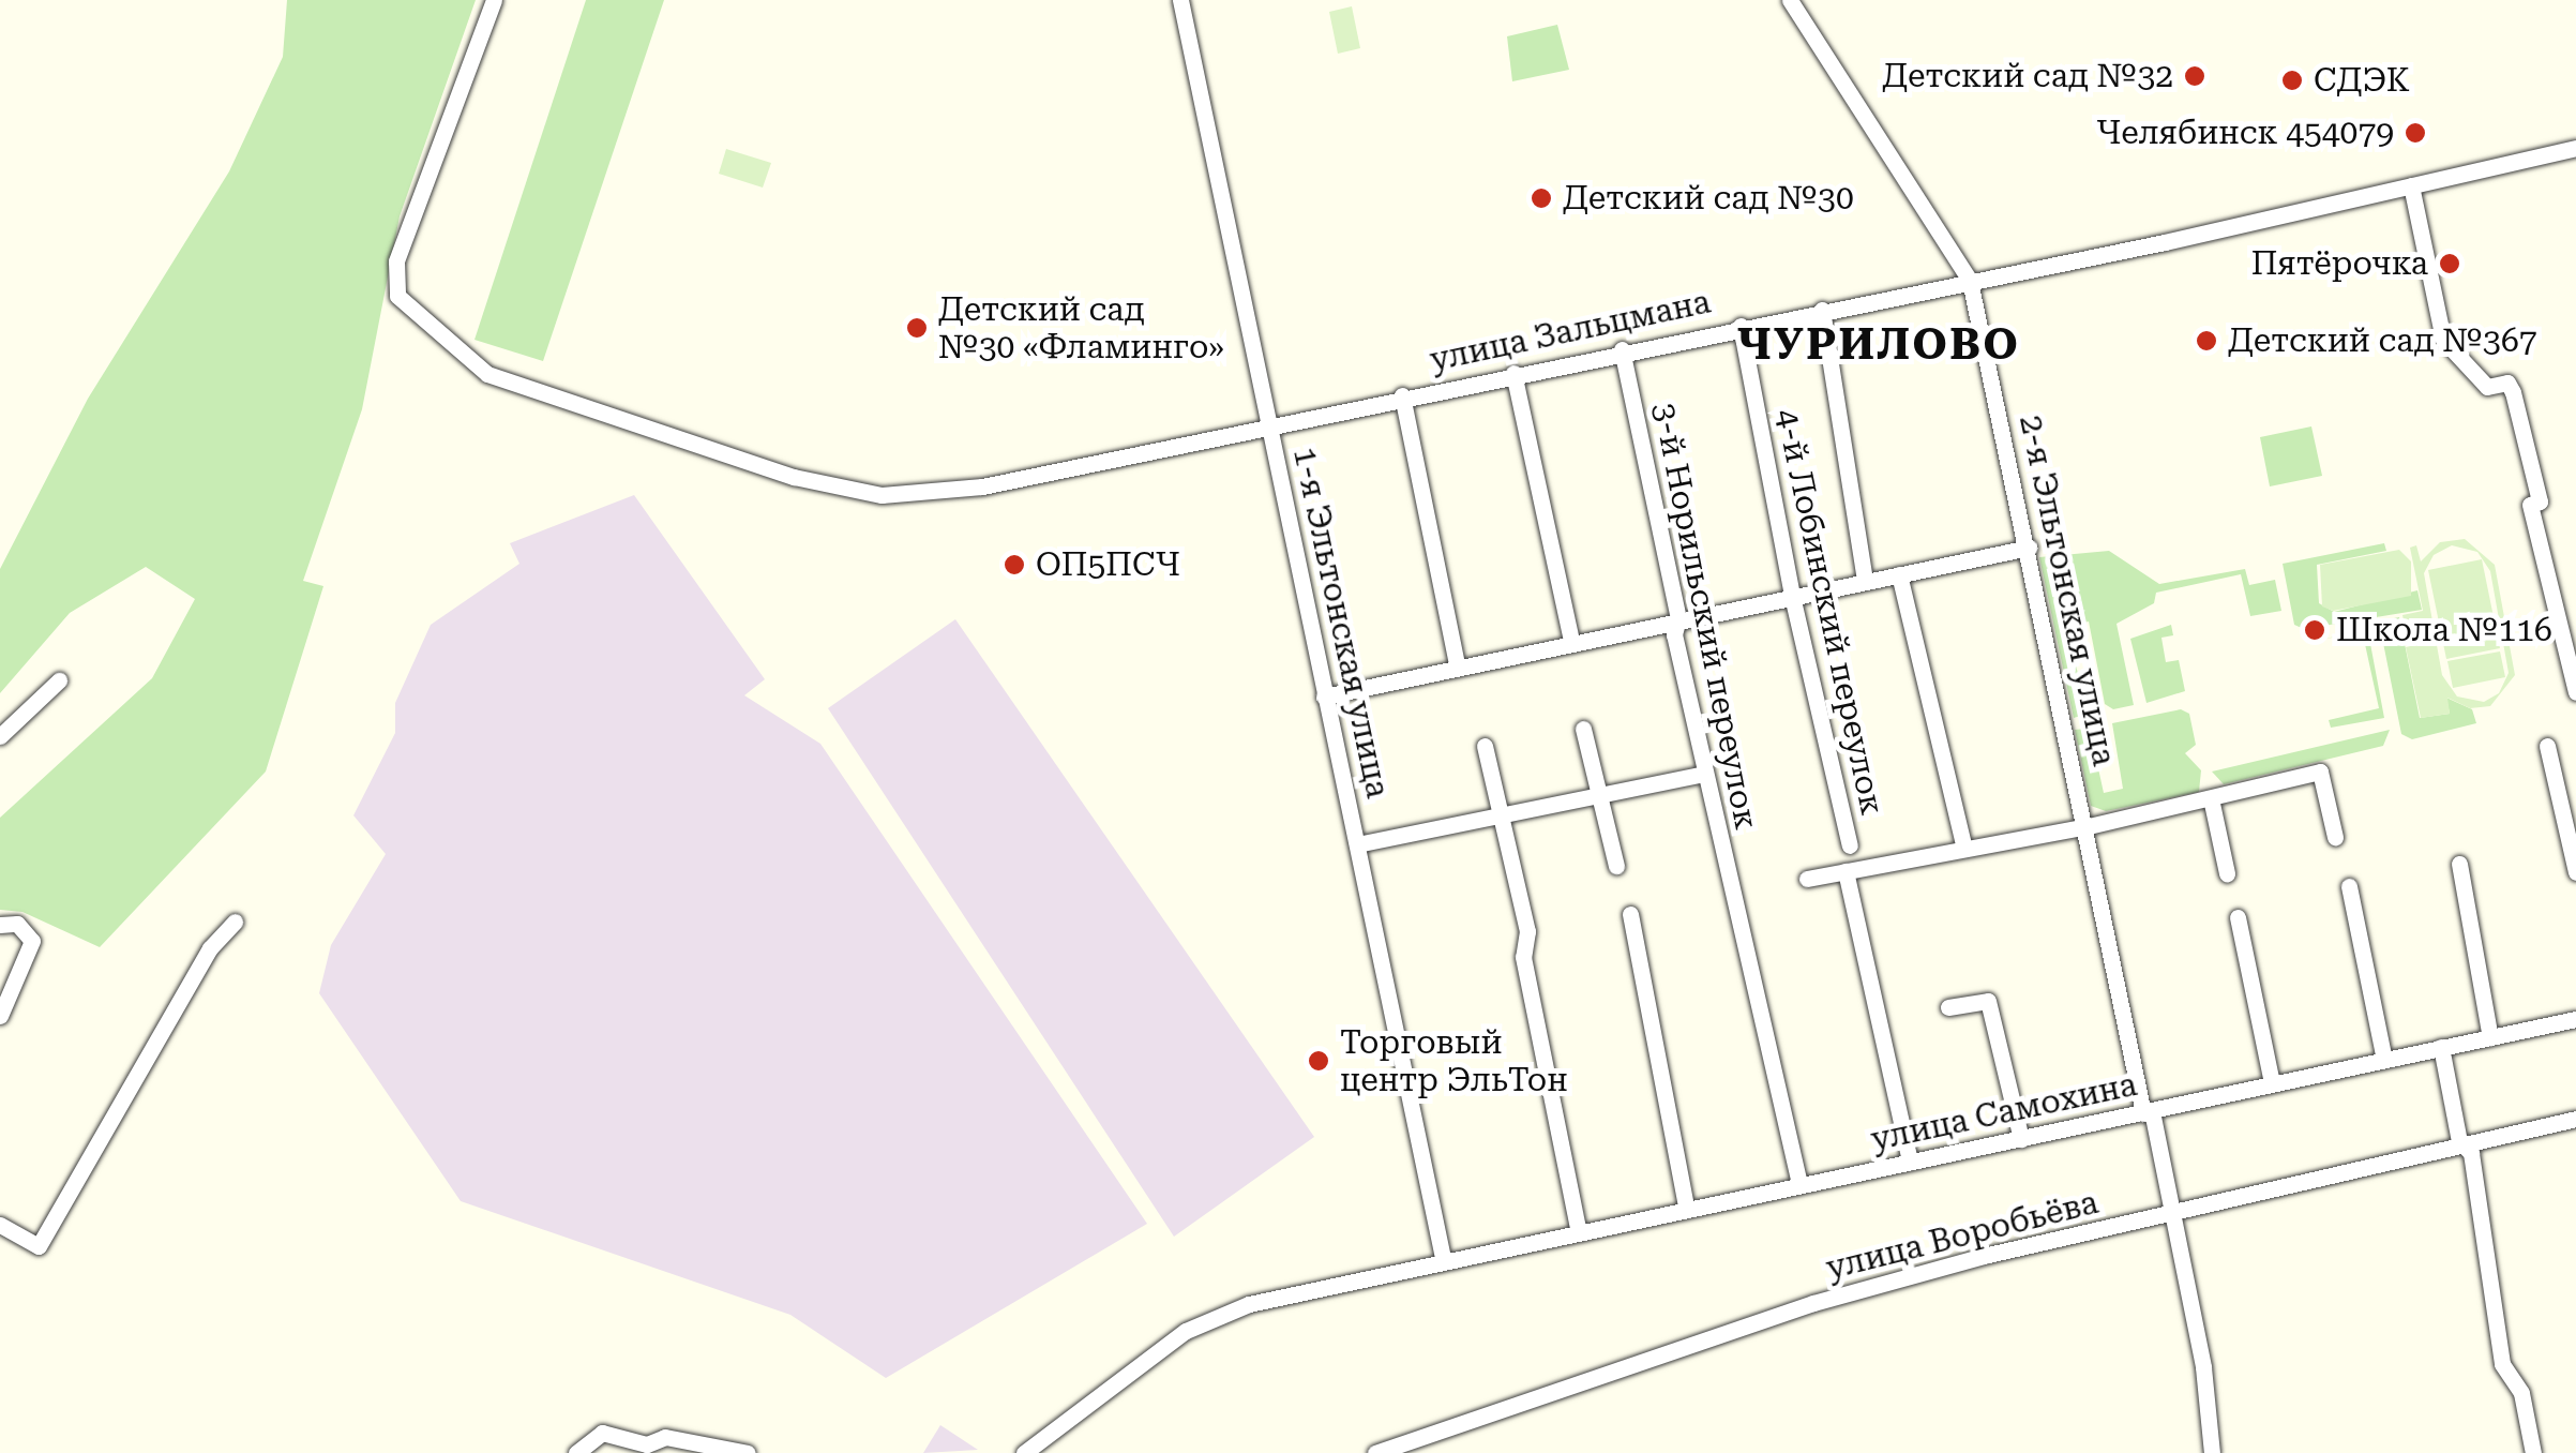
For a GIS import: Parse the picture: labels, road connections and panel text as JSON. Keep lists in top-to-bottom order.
{
  "streets": {
    "street": [
      "улица Зальцмана",
      "2-я Эльтонская улица",
      "4-й Лобинский переулок",
      "3-й Норильский переулок",
      "1-я Эльтонская улица",
      "улица Самохина",
      "улица Воробьёва"
    ]
  },
  "crossings": [
    ["улица Зальцмана", "2-я Эльтонская улица"],
    ["улица Зальцмана", "4-й Лобинский переулок"],
    ["улица Зальцмана", "3-й Норильский переулок"],
    ["улица Зальцмана", "1-я Эльтонская улица"],
    ["2-я Эльтонская улица", "улица Самохина"],
    ["2-я Эльтонская улица", "улица Воробьёва"],
    ["3-й Норильский переулок", "улица Самохина"],
    ["1-я Эльтонская улица", "улица Самохина"]
  ],
  "districts": ["ЧУРИЛОВО"],
  "places": [
    "Детский сад №32",
    "СДЭК",
    "Челябинск 454079",
    "Детский сад №30",
    "Пятёрочка",
    "Детский сад №30 «Фламинго»",
    "Детский сад №367",
    "ОП5ПСЧ",
    "Школа №116",
    "Торговый центр ЭльТон"
  ]
}
